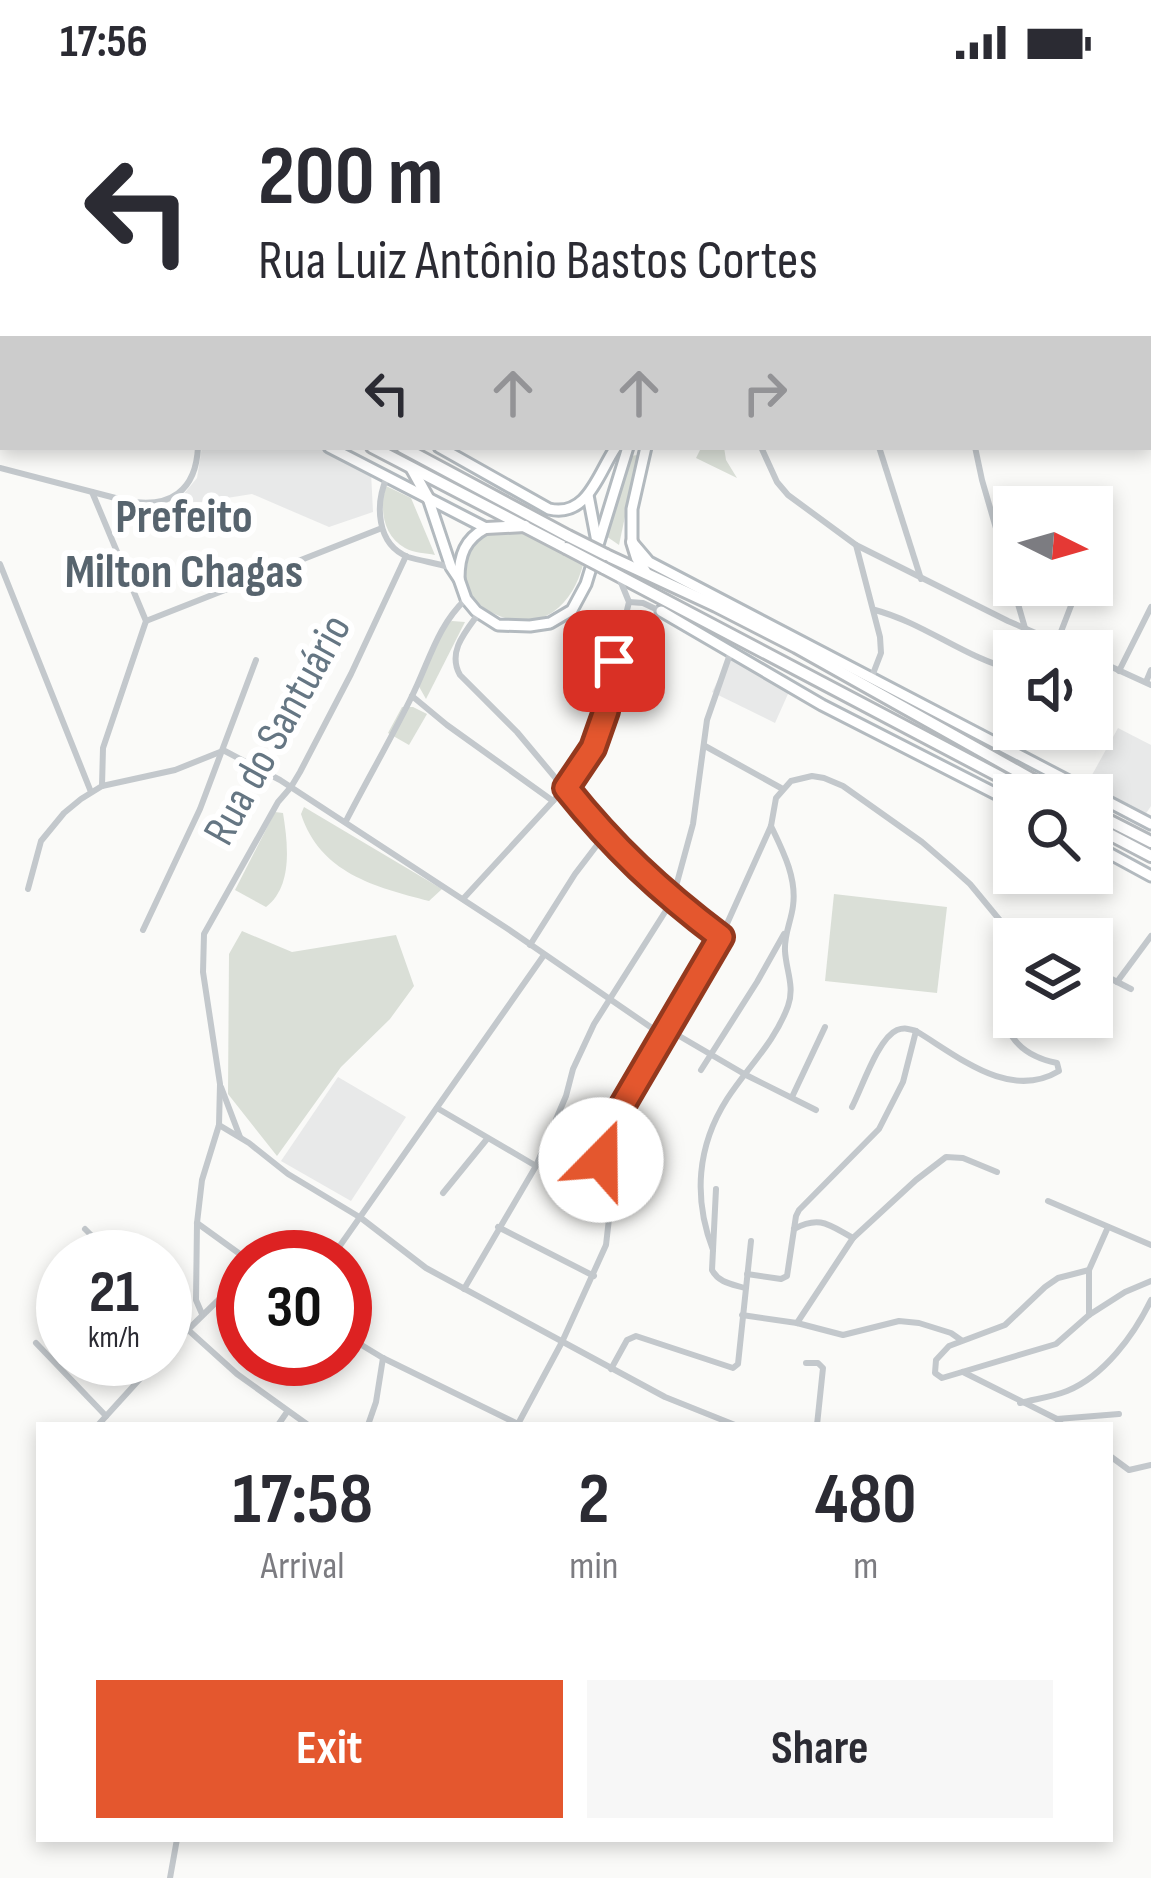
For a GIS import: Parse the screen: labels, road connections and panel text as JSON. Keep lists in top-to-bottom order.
{
  "streets": {
    "street": ["Rua do Santuário"]
  },
  "districts": ["Prefeito Milton Chagas"],
  "north": "right",
  "page": {
    "status": "17:56",
    "turn": ["200 m", "Rua Luiz Antônio Bastos Cortes"],
    "speed": "21 km/h",
    "limit": "30",
    "eta": [
      "17:58",
      "Arrival",
      "2",
      "min",
      "480",
      "m"
    ],
    "buttons": ["Exit", "Share"]
  }
}
